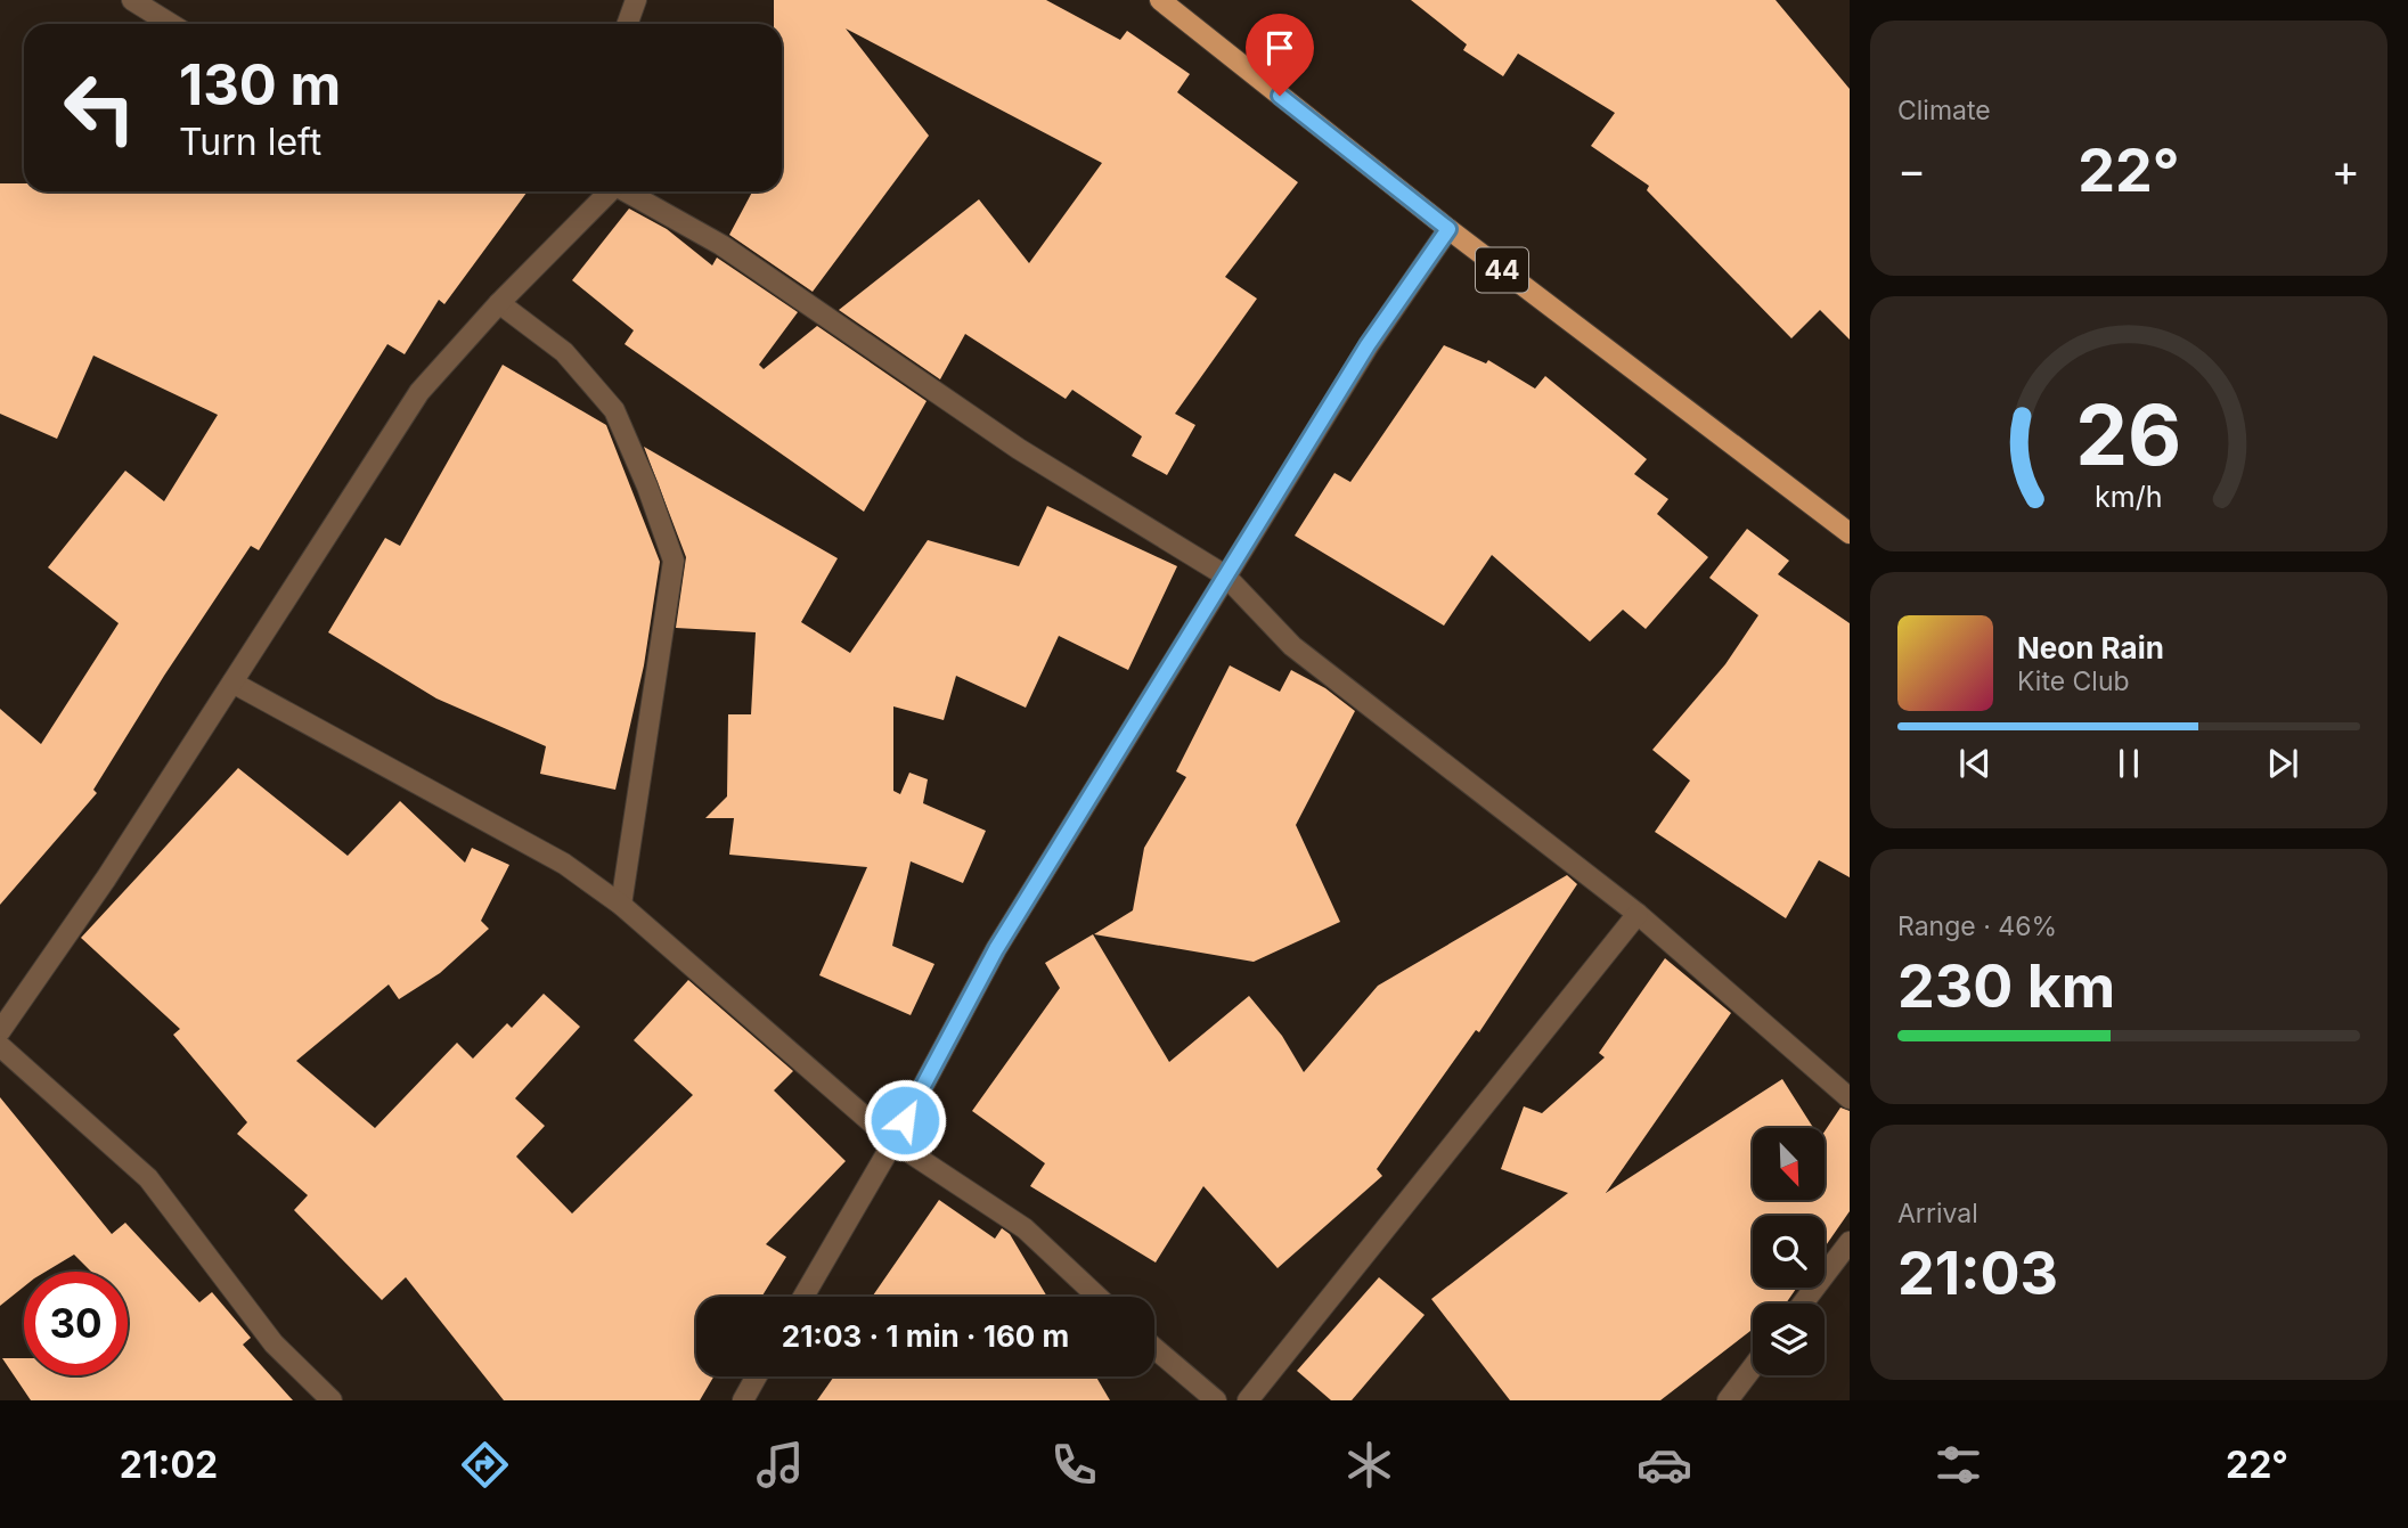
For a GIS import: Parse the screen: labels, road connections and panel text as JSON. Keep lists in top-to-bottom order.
{
  "streets": {
    "main road": ["44"]
  },
  "north": "bottom right",
  "page": {
    "tile": [
      "Climate",
      ["Range · 46%", "230 km"],
      ["Arrival", "21:03"]
    ],
    "turn": ["130 m", "Turn left"],
    "heat": ["−", "22°", "+"],
    "song": ["Neon Rain", "Kite Club"],
    "limit": "30",
    "trip": "21:03 · 1 min · 160 m",
    "tabs": ["21:02", "22°"],
    "gauge": ["26", "km/h"]
  }
}
